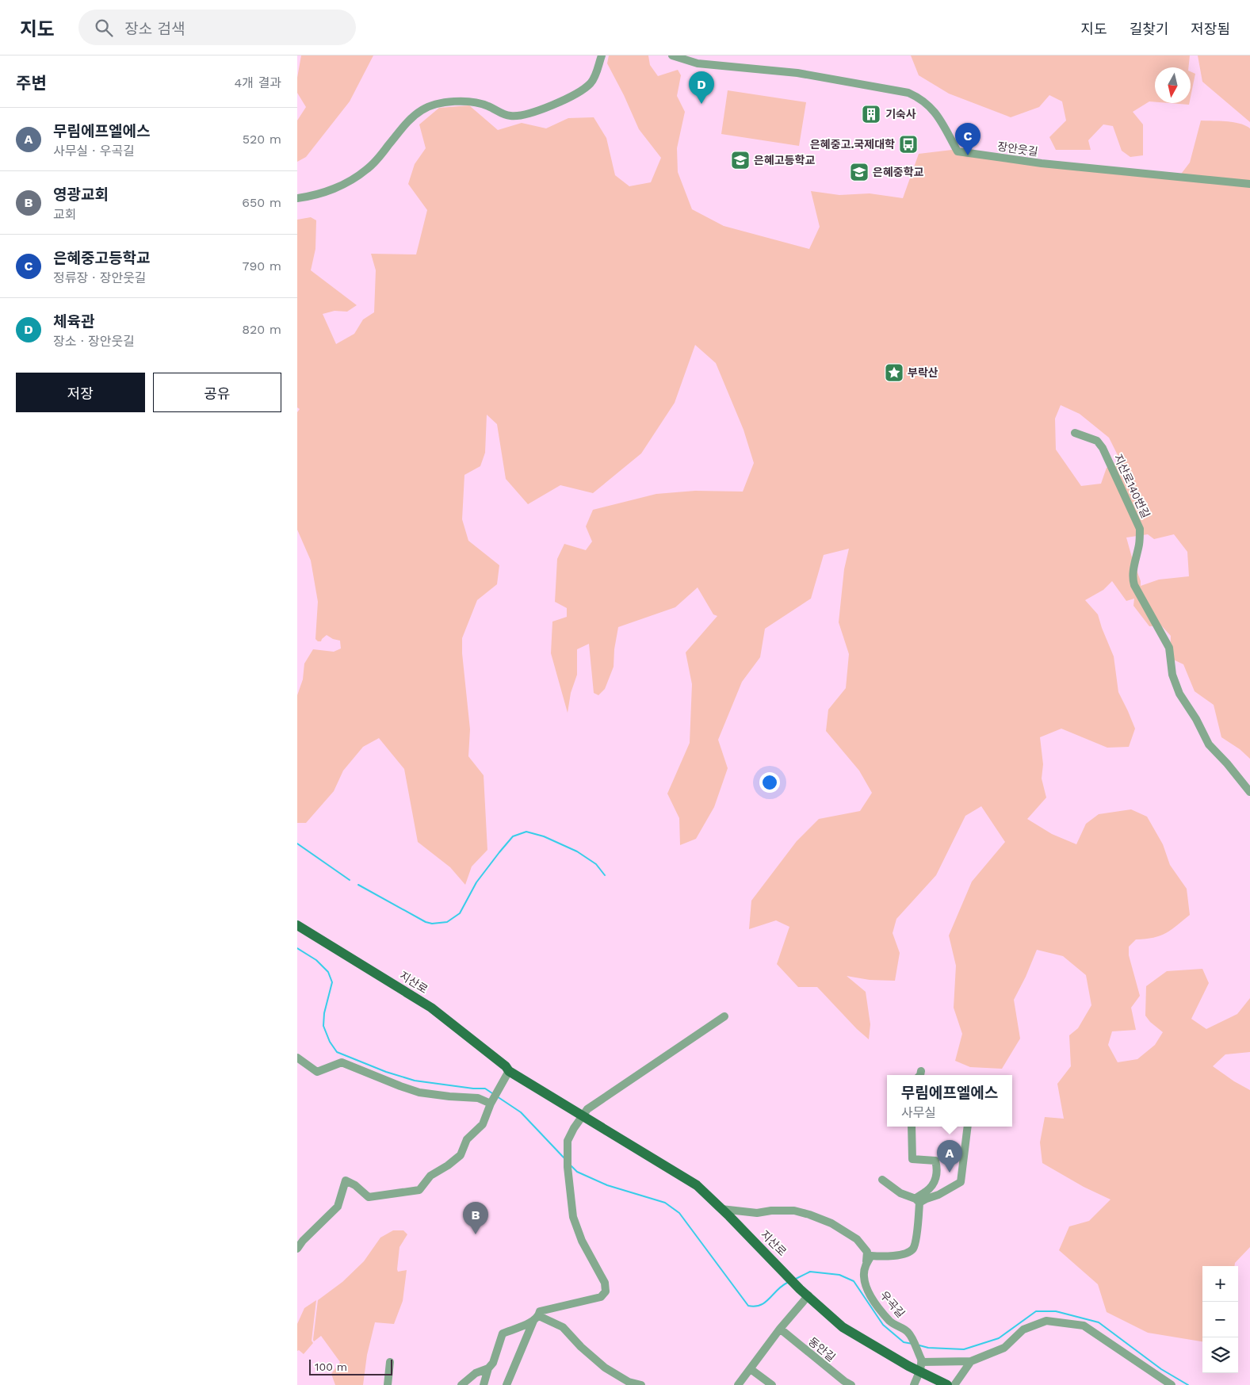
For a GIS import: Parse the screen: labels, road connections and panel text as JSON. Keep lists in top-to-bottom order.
{
  "streets": {
    "main road": ["지산로"],
    "street": [
      "장안웃길",
      "지산로140번길",
      "우곡길",
      "동안길"
    ]
  },
  "crossings": [
    ["지산로", "우곡길"]
  ],
  "places": {
    "building": ["기숙사"],
    "bus stop": ["은혜중고.국제대학"],
    "school or university": ["은혜고등학교", "은혜중학교"],
    "place": ["부락산"]
  },
  "scale_bar": "100 m",
  "north": "bottom",
  "page": {
    "header": "지도",
    "search": "장소 검색",
    "nav": ["지도", "길찾기", "저장됨"],
    "heading": ["주변", "4개 결과"],
    "pins": [
      "D",
      "C",
      "A",
      "B"
    ],
    "list": [
      {
        "mark": "A",
        "name": "무림에프엘에스",
        "note": "사무실 · 우곡길",
        "value": "520 m"
      },
      {
        "mark": "B",
        "name": "영광교회",
        "note": "교회",
        "value": "650 m"
      },
      {
        "mark": "C",
        "name": "은혜중고등학교",
        "note": "정류장 · 장안웃길",
        "value": "790 m"
      },
      {
        "mark": "D",
        "name": "체육관",
        "note": "장소 · 장안웃길",
        "value": "820 m"
      }
    ],
    "buttons": ["저장", "공유"],
    "popup": ["무림에프엘에스", "사무실"],
    "map_buttons": ["+", "−"],
    "scale": "100 m"
  }
}
